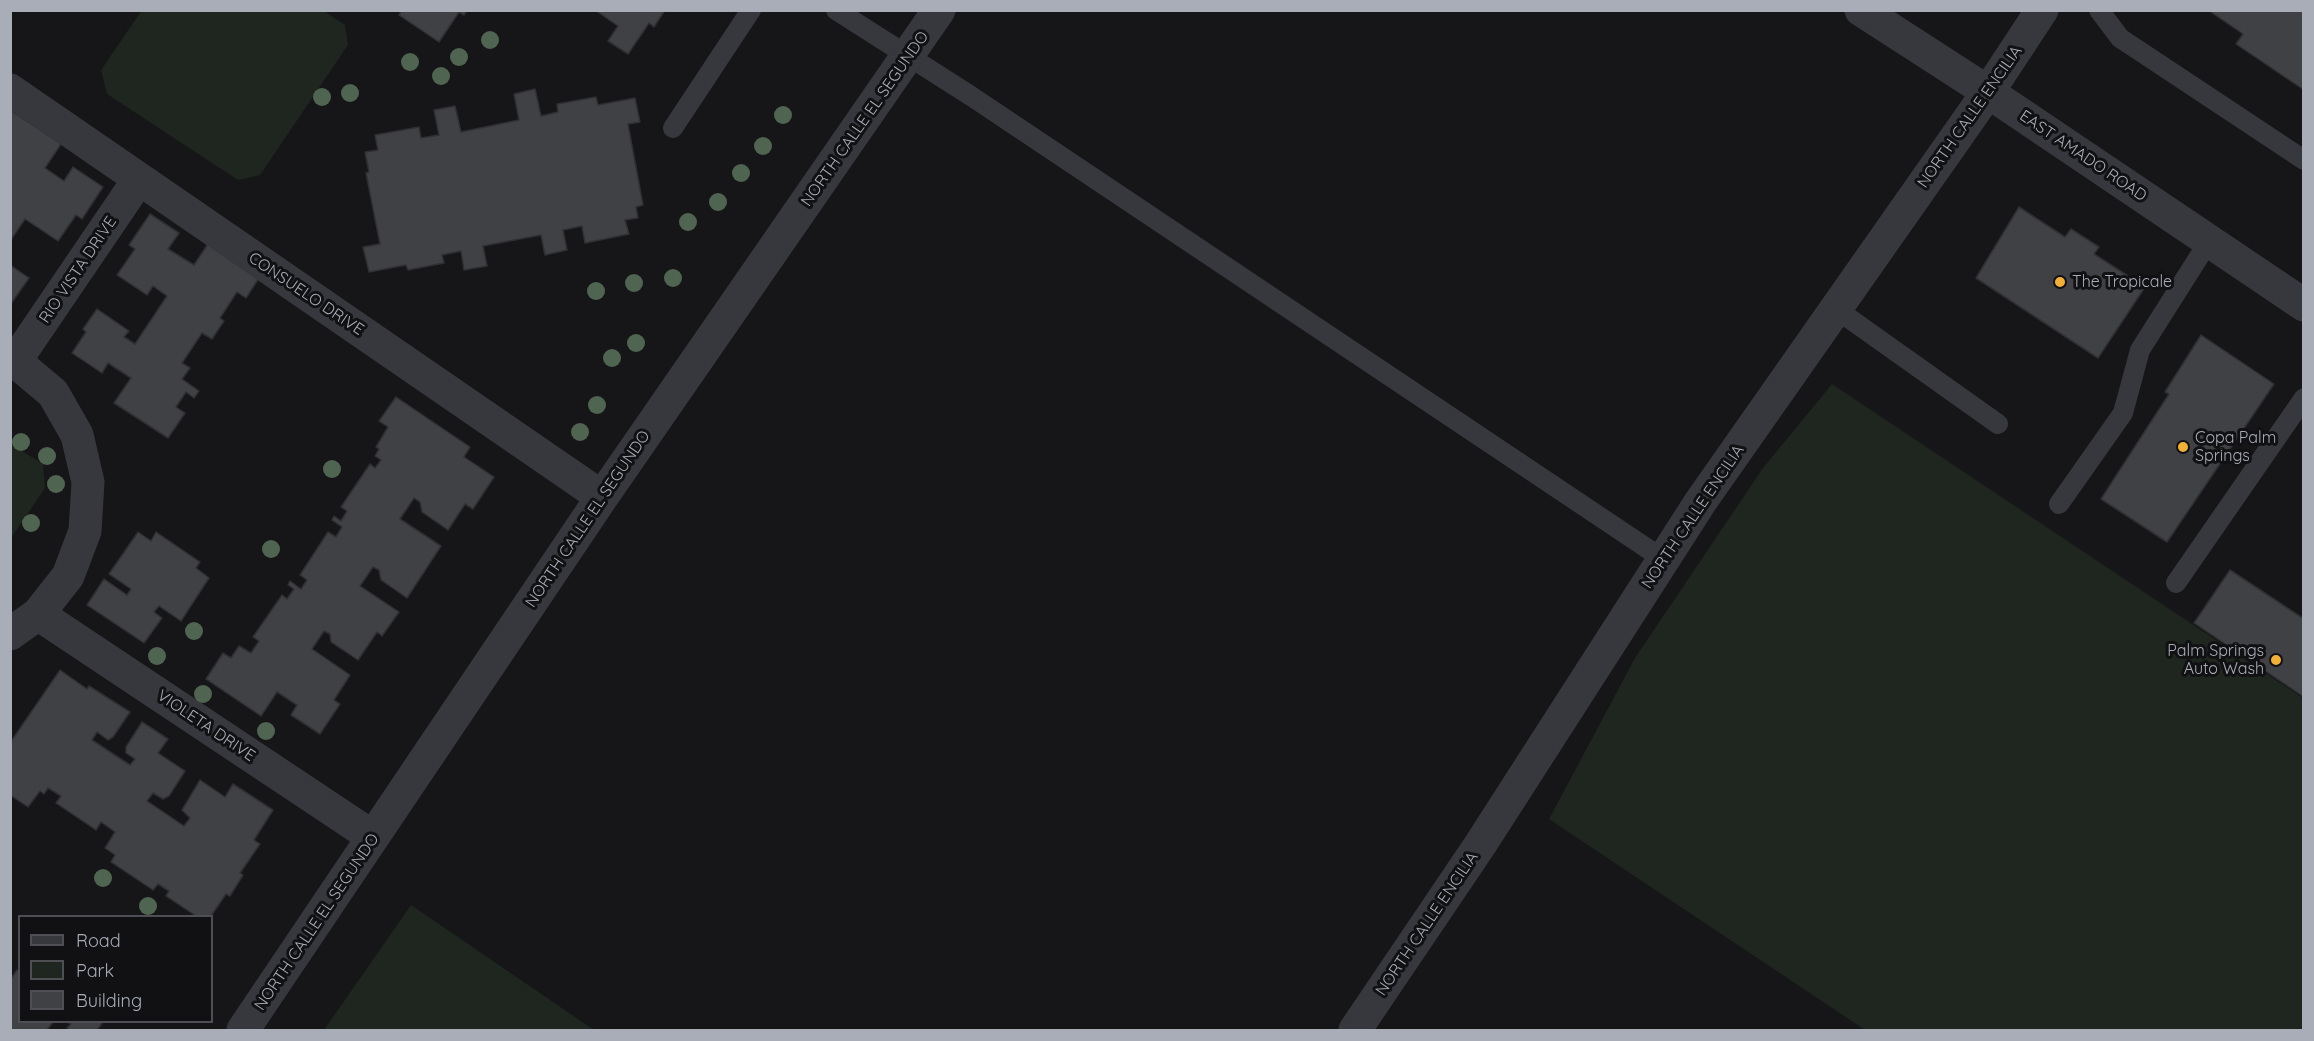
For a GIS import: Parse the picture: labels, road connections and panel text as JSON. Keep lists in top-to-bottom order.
{
  "streets": {
    "street": [
      "NORTH CALLE ENCILIA",
      "NORTH CALLE EL SEGUNDO",
      "EAST AMADO ROAD",
      "RIO VISTA DRIVE",
      "CONSUELO DRIVE",
      "VIOLETA DRIVE"
    ]
  },
  "crossings": [
    ["NORTH CALLE ENCILIA", "EAST AMADO ROAD"],
    ["NORTH CALLE EL SEGUNDO", "CONSUELO DRIVE"],
    ["NORTH CALLE EL SEGUNDO", "VIOLETA DRIVE"],
    ["RIO VISTA DRIVE", "CONSUELO DRIVE"]
  ],
  "places": ["The Tropicale", "Copa Palm Springs", "Palm Springs Auto Wash"],
  "legend": ["Road", "Park", "Building"]
}
